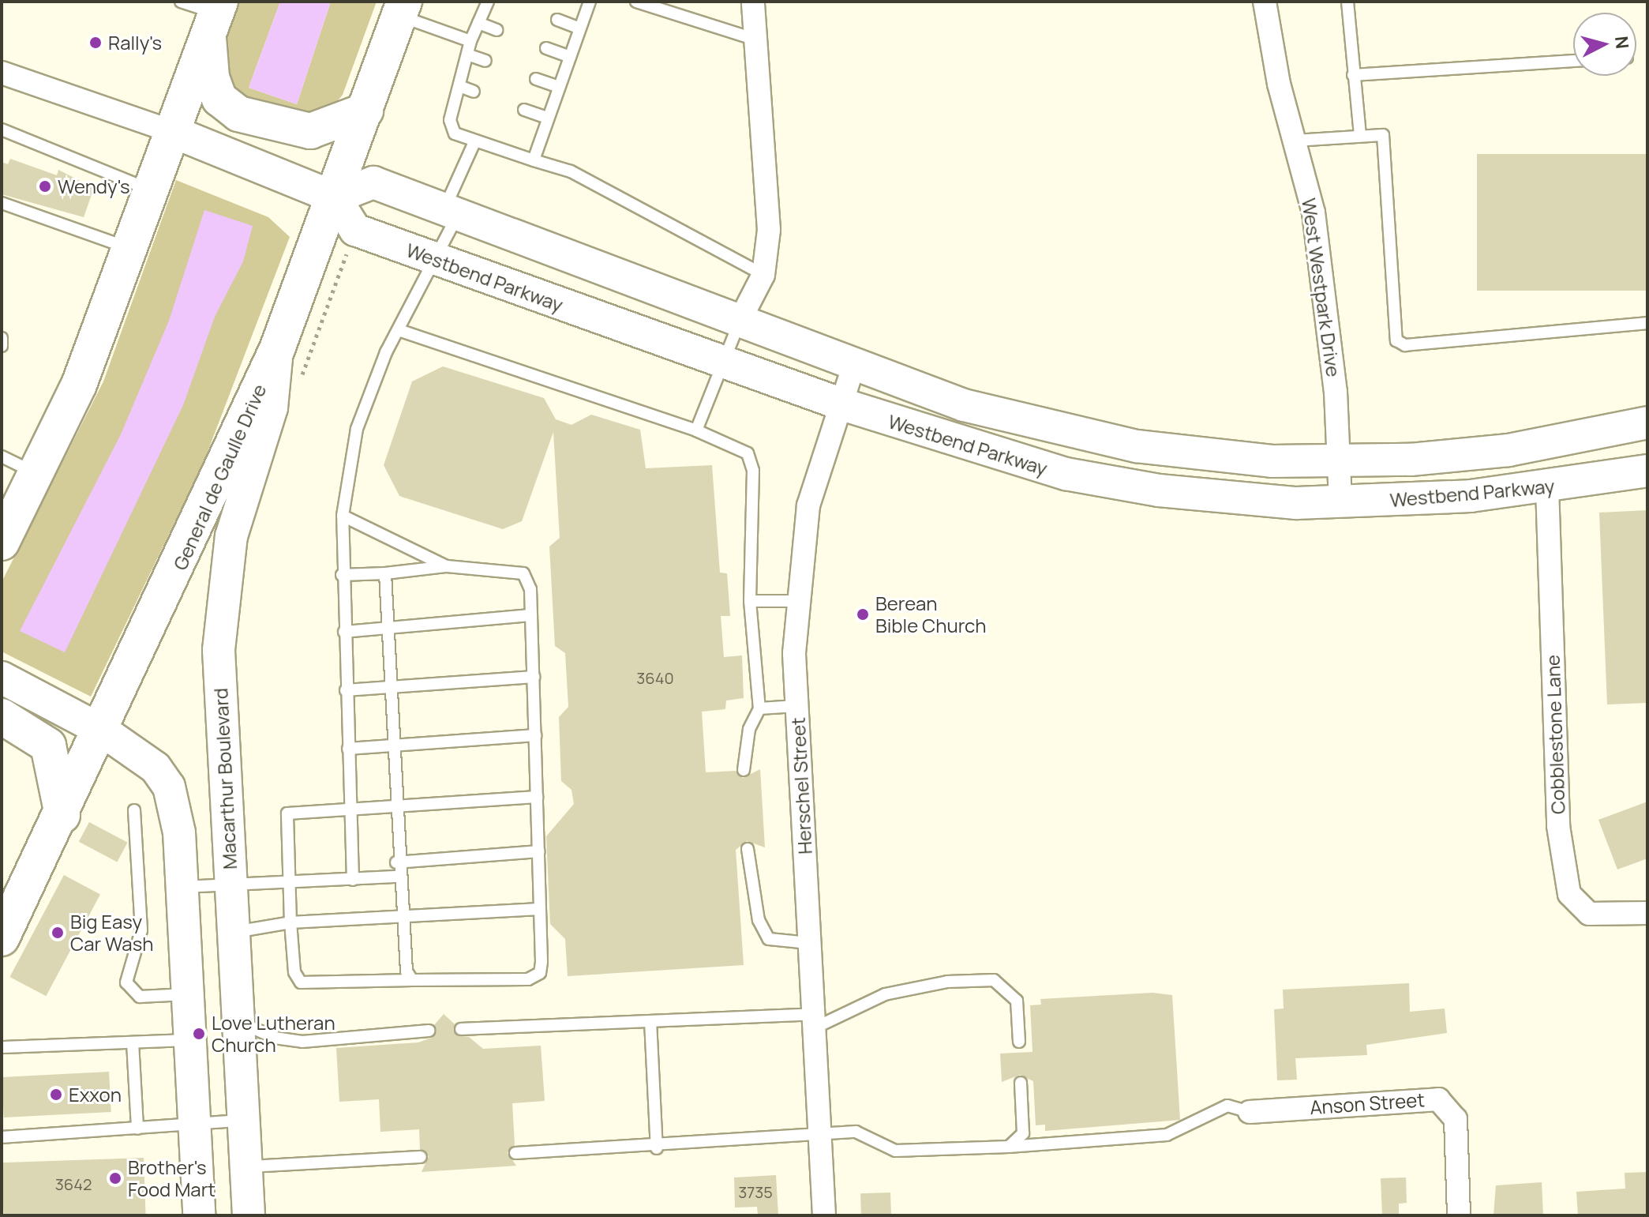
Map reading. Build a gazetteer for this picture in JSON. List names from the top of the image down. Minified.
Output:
{"streets":{"main road":["General de Gaulle Drive"],"street":["Westbend Parkway","West Westpark Drive","Cobblestone Lane","Macarthur Boulevard","Herschel Street","Anson Street"]},"crossings":[["Westbend Parkway","West Westpark Drive"],["Westbend Parkway","General de Gaulle Drive"],["Westbend Parkway","Cobblestone Lane"],["Westbend Parkway","Herschel Street"],["General de Gaulle Drive","Macarthur Boulevard"]],"places":["Rally's","Wendy's","Berean Bible Church","Big Easy Car Wash","Love Lutheran Church","Exxon","Brother's Food Mart"],"house_numbers":["3640","3642","3735"],"north":"right"}
